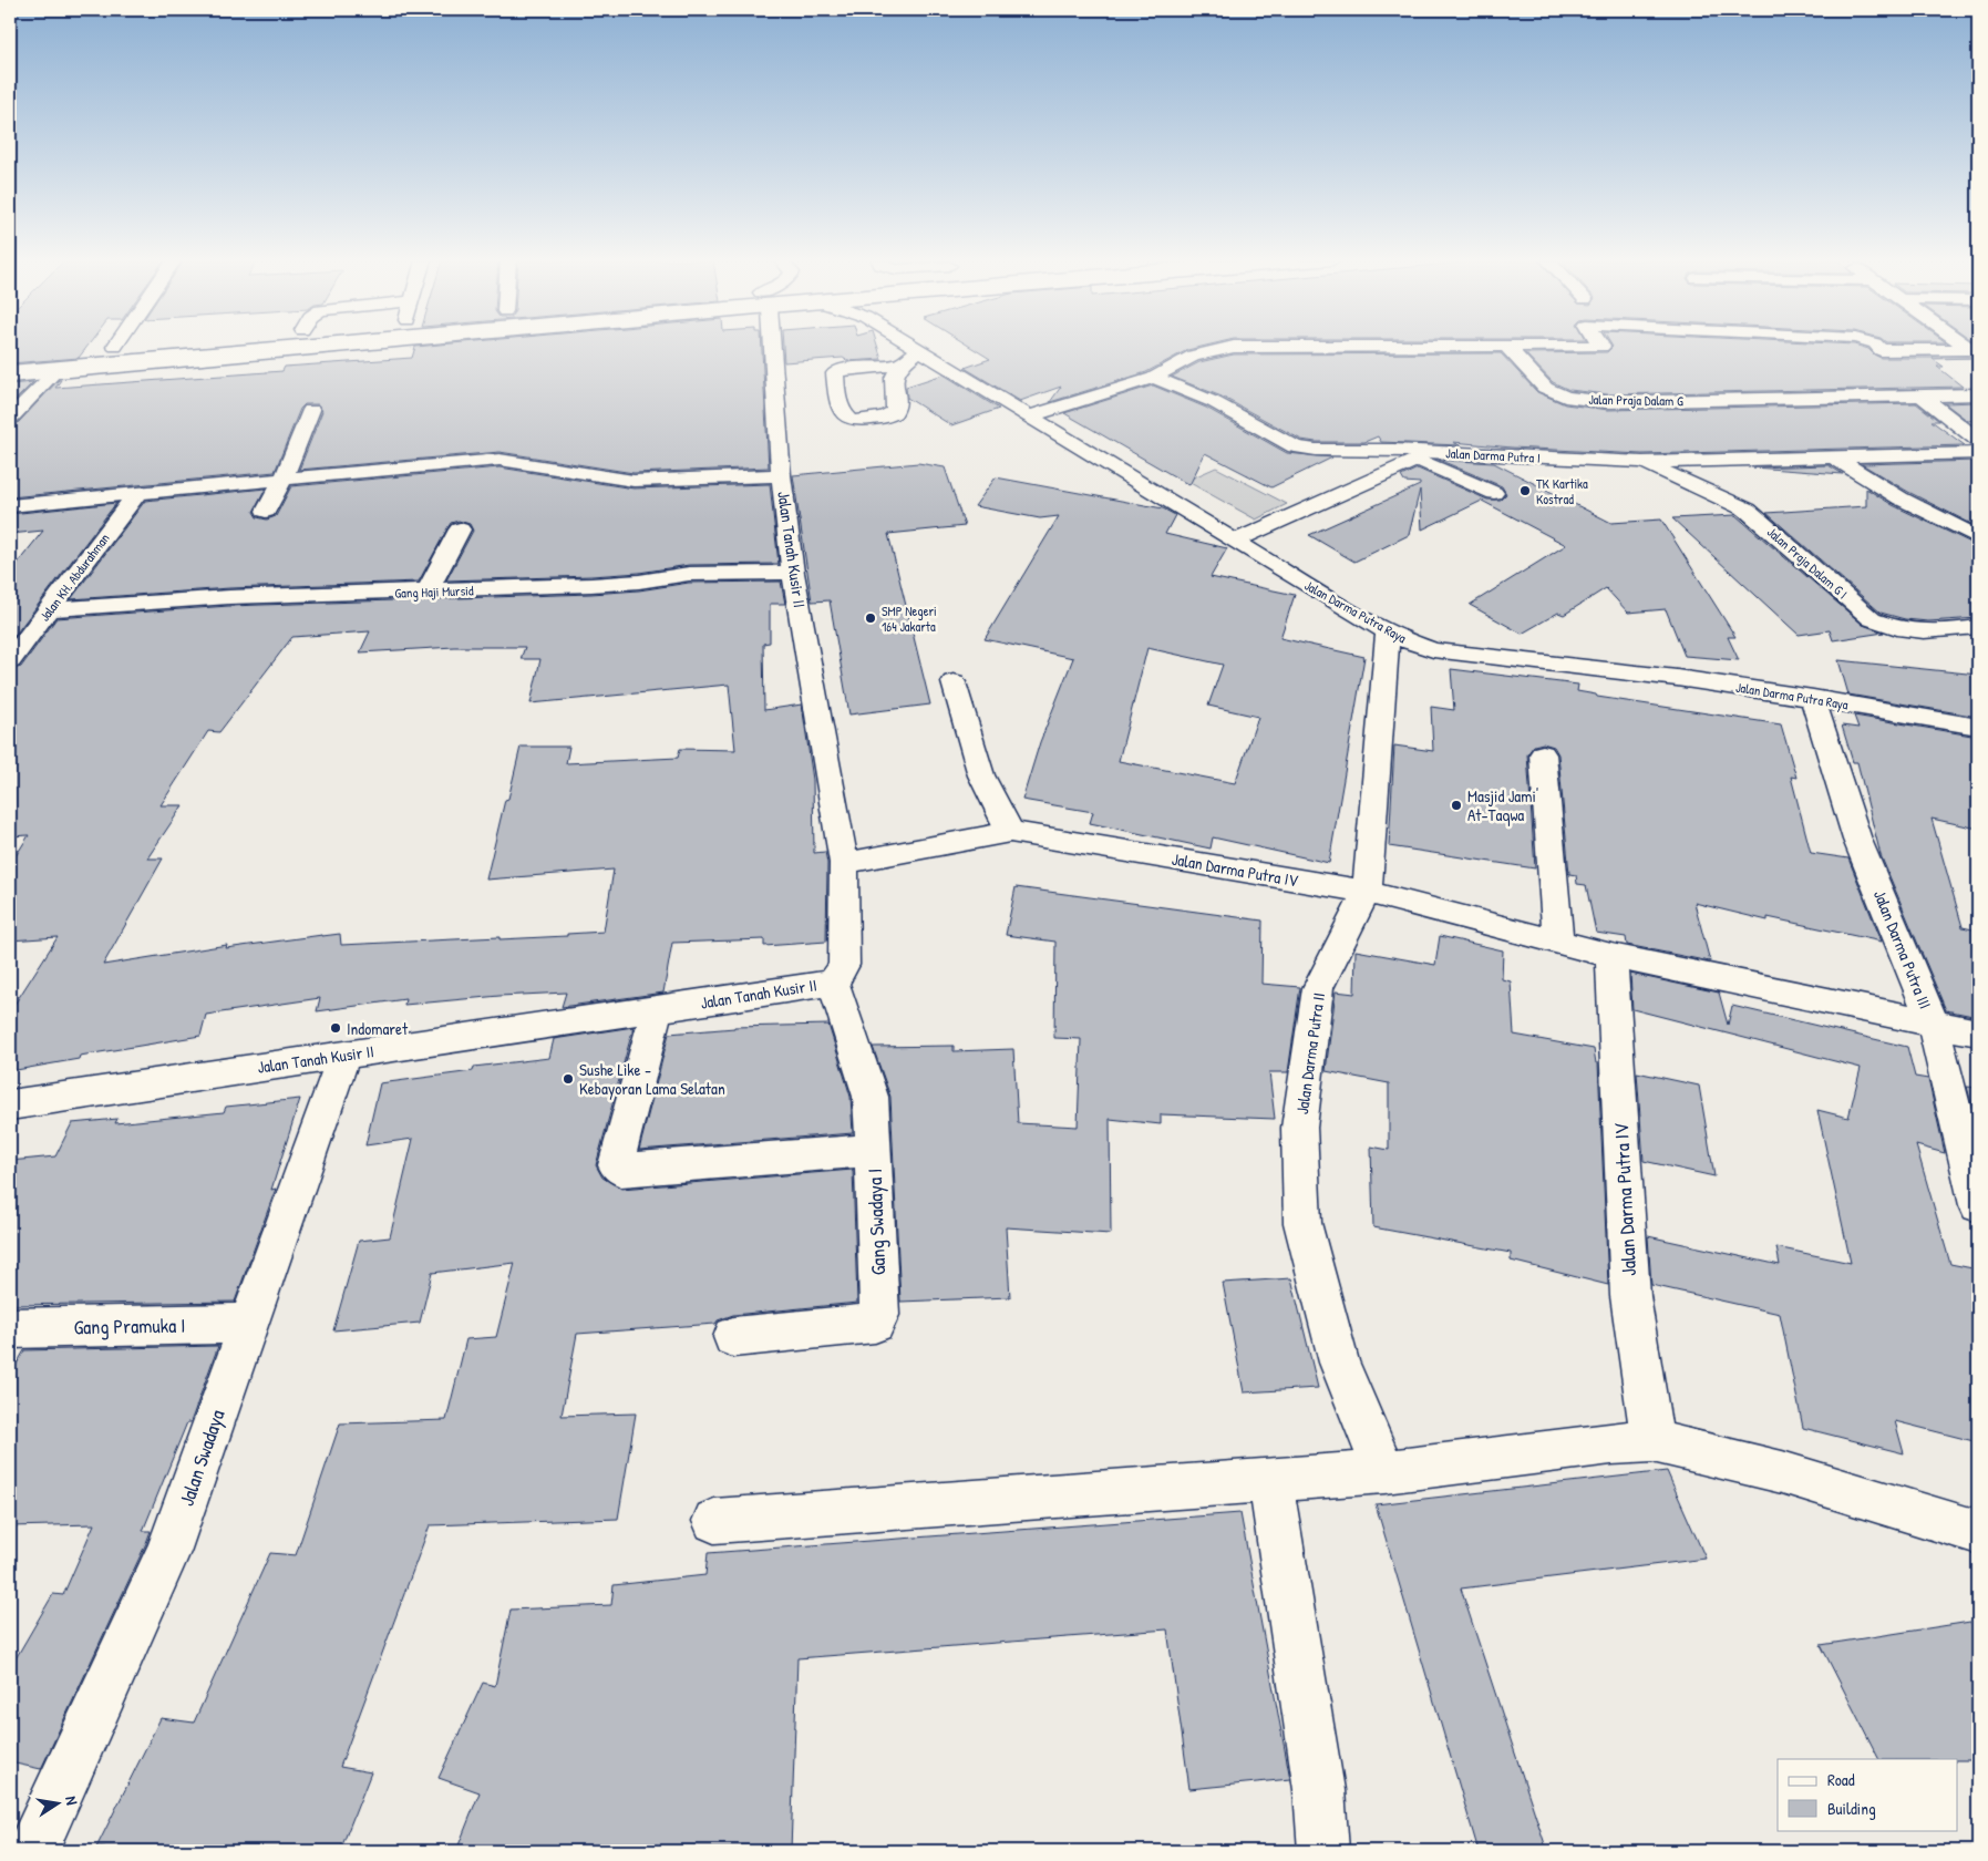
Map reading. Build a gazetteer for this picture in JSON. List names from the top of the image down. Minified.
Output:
{"streets":{"main road":["Jalan Praja Dalam G","Jalan Darma Putra I","Jalan Tanah Kusir II","Jalan Praja Dalam G I","Jalan KH. Abdurahman","Gang Haji Mursid","Jalan Darma Putra Raya","Jalan Darma Putra IV","Jalan Darma Putra III","Jalan Darma Putra II","Gang Swadaya I","Gang Pramuka I","Jalan Swadaya"]},"crossings":[["Jalan Darma Putra I","Jalan Praja Dalam G I"],["Jalan Tanah Kusir II","Gang Haji Mursid"],["Jalan Tanah Kusir II","Jalan Darma Putra IV"],["Jalan Tanah Kusir II","Gang Swadaya I"],["Jalan Tanah Kusir II","Jalan Swadaya"],["Jalan KH. Abdurahman","Gang Haji Mursid"],["Jalan Darma Putra Raya","Jalan Darma Putra III"],["Jalan Darma Putra Raya","Jalan Darma Putra II"],["Jalan Darma Putra IV","Jalan Darma Putra III"],["Jalan Darma Putra IV","Jalan Darma Putra II"],["Gang Pramuka I","Jalan Swadaya"]],"places":["TK Kartika Kostrad","SMP Negeri 164 Jakarta","Masjid Jami' At-Taqwa","Indomaret","Sushe Like - Kebayoran Lama Selatan"],"legend":["Road","Building"],"north":"right"}
